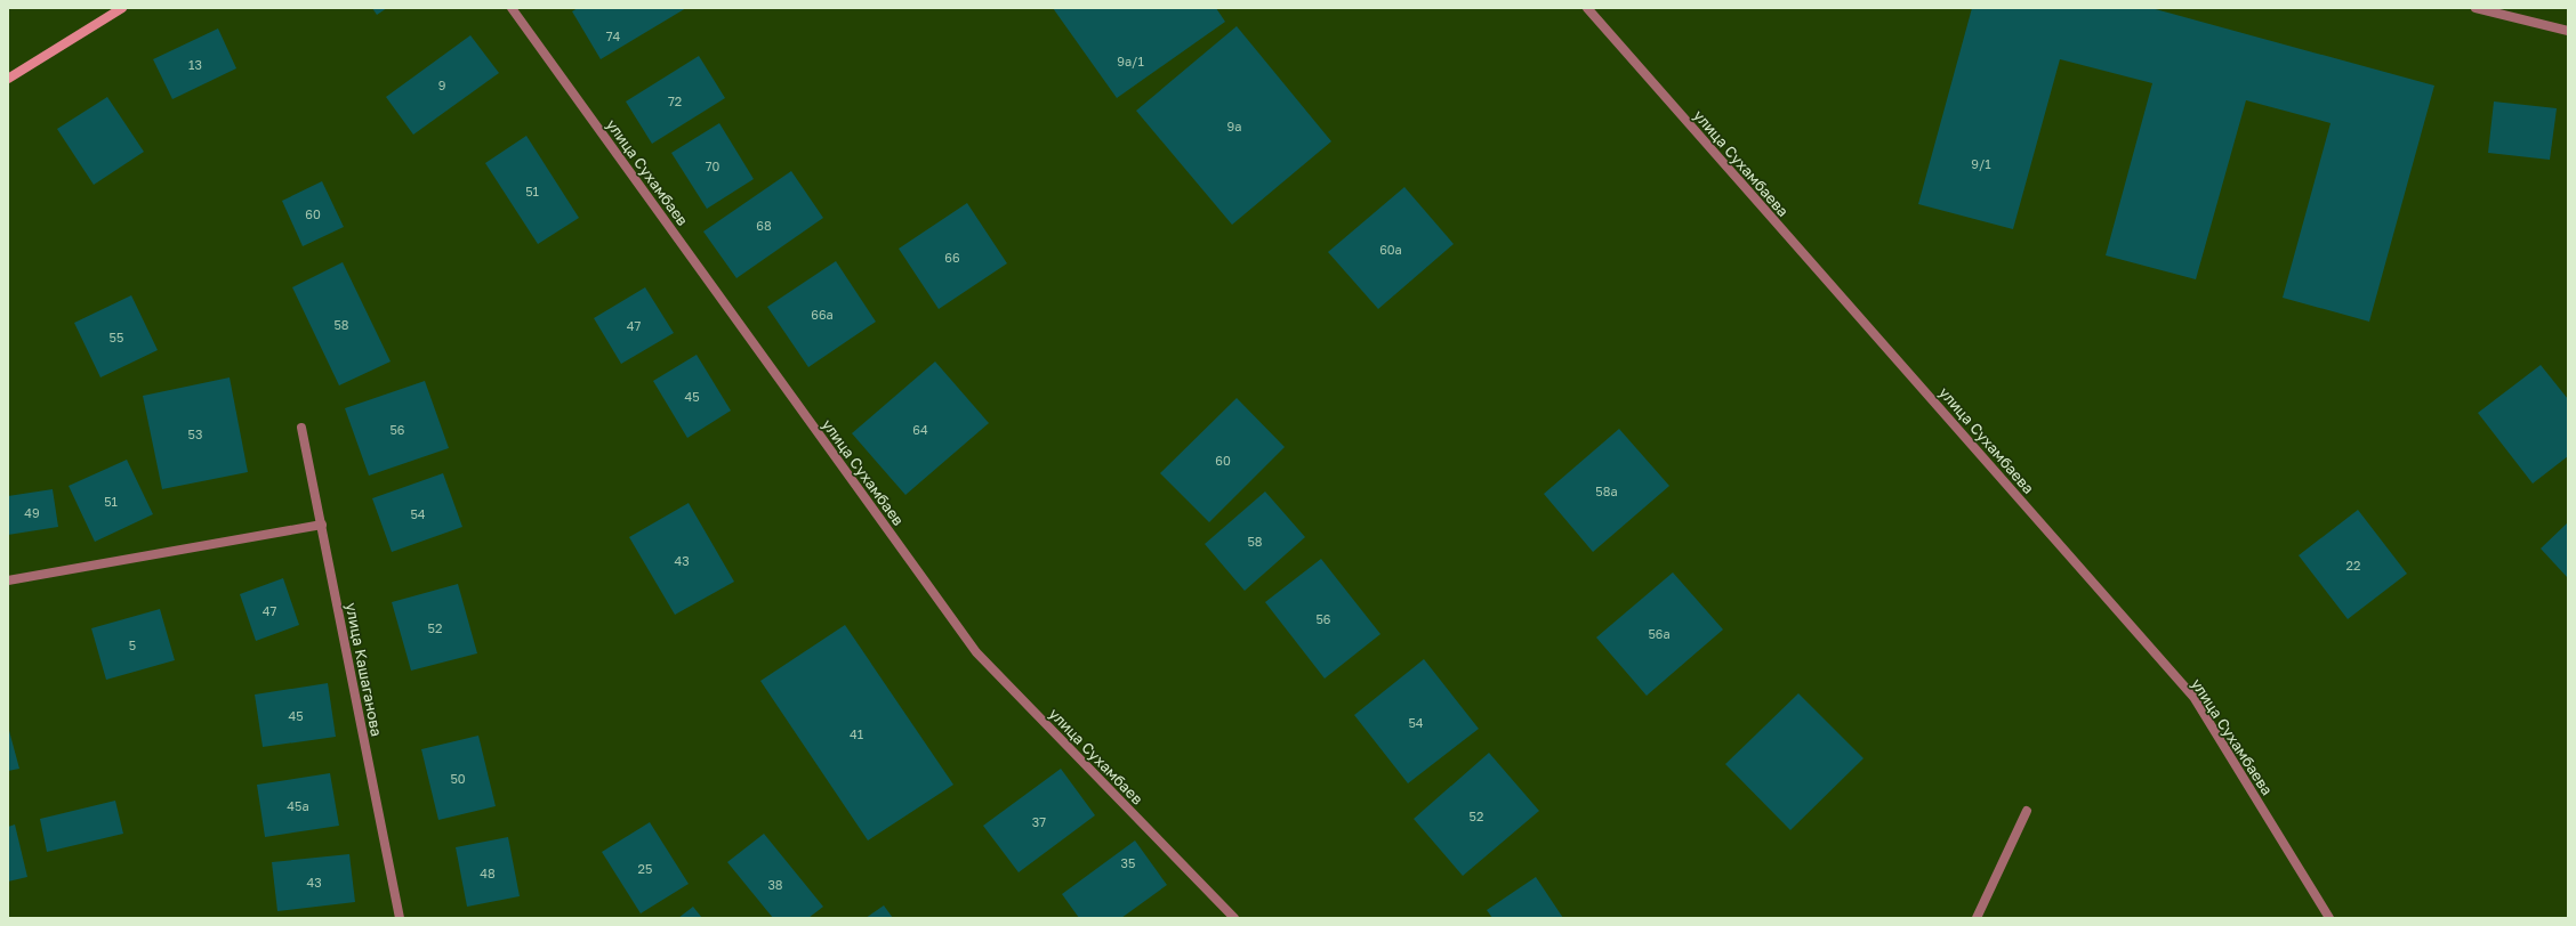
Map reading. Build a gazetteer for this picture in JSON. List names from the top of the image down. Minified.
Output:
{"streets":{"street":["улица Сухамбаева","улица Сухамбаев","улица Кашаганова"]},"house_numbers":["74","9а/1","13","9","72","9а","9/1","70","51","60","68","60а","66","66а","58","47","55","45","56","64","53","60","58а","51","49","54","58","43","22","47","56","52","56а","5","45","54","41","50","45а","52","37","35","25","48","43","38"]}
